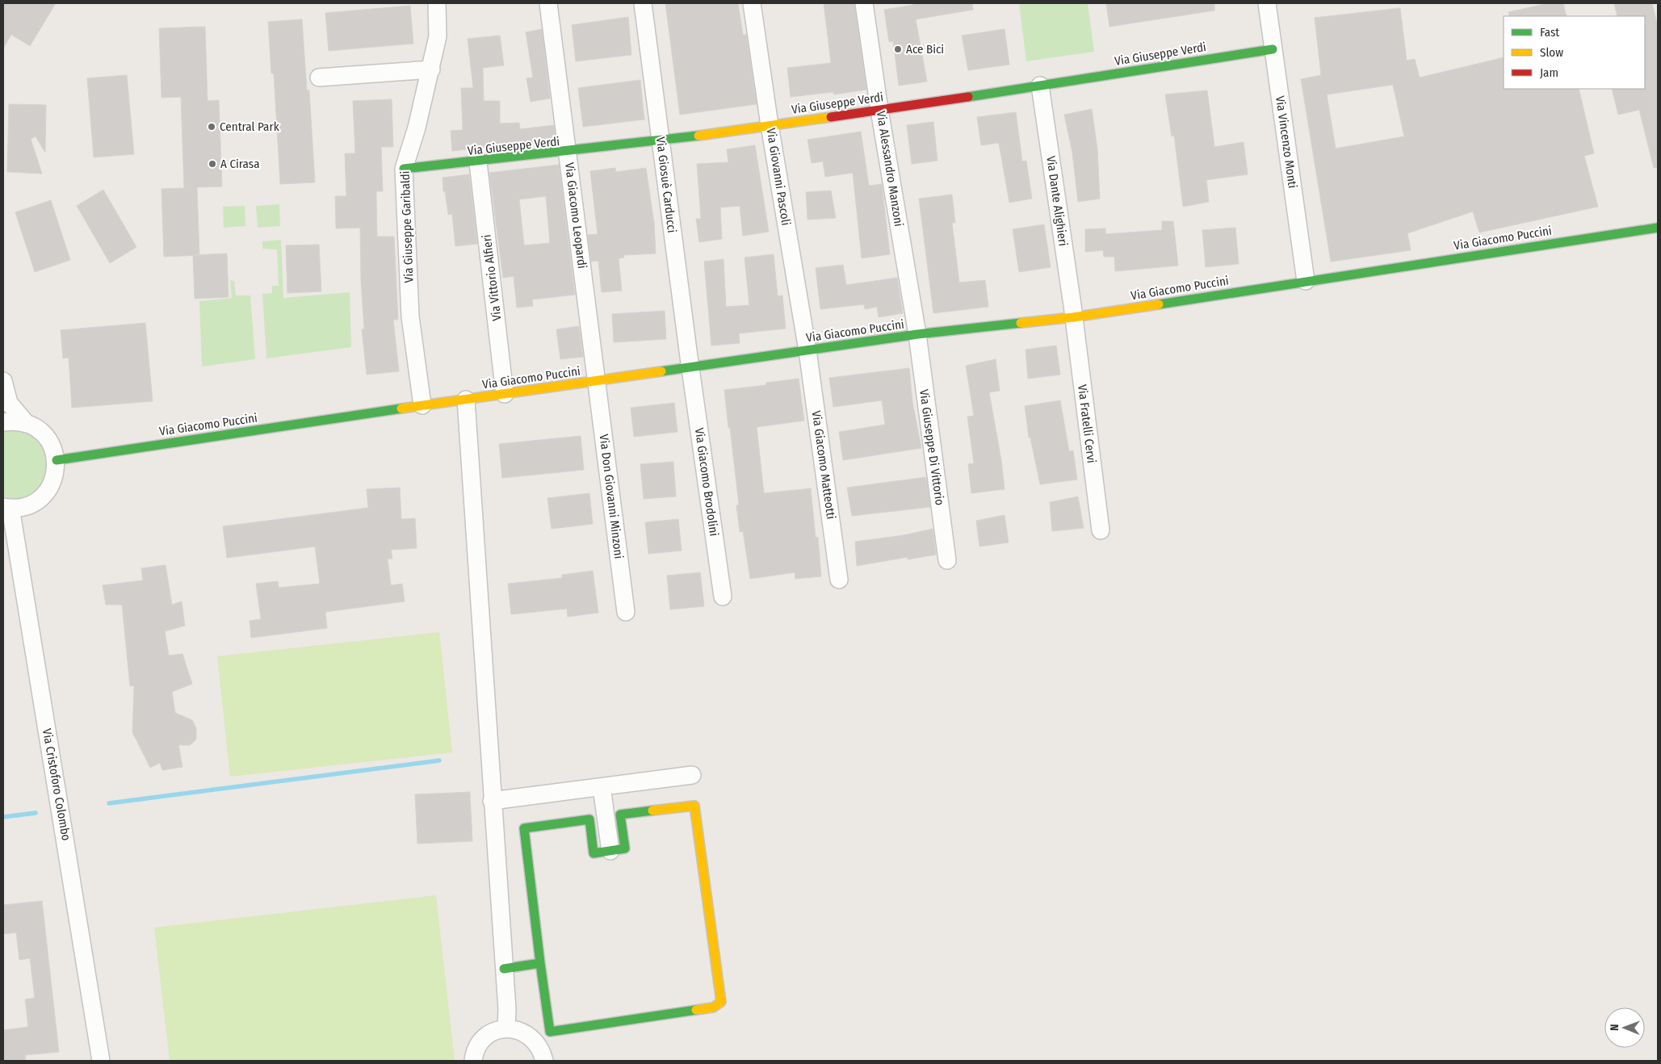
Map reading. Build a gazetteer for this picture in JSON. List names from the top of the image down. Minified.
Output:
{"streets":{"street":["Via Giuseppe Verdi","Via Vincenzo Monti","Via Alessandro Manzoni","Via Giovanni Pascoli","Via Giosuè Carducci","Via Dante Alighieri","Via Giacomo Leopardi","Via Giuseppe Garibaldi","Via Giacomo Puccini","Via Vittorio Alfieri","Via Fratelli Cervi","Via Giuseppe Di Vittorio","Via Giacomo Matteotti","Via Giacomo Brodolini","Via Don Giovanni Minzoni","Via Cristoforo Colombo"]},"crossings":[["Via Giuseppe Verdi","Via Vincenzo Monti"],["Via Giuseppe Verdi","Via Alessandro Manzoni"],["Via Giuseppe Verdi","Via Giovanni Pascoli"],["Via Giuseppe Verdi","Via Giosuè Carducci"],["Via Giuseppe Verdi","Via Dante Alighieri"],["Via Giuseppe Verdi","Via Giacomo Leopardi"],["Via Giuseppe Verdi","Via Giuseppe Garibaldi"],["Via Giuseppe Verdi","Via Vittorio Alfieri"],["Via Vincenzo Monti","Via Giacomo Puccini"],["Via Alessandro Manzoni","Via Giacomo Puccini"],["Via Alessandro Manzoni","Via Giuseppe Di Vittorio"],["Via Giovanni Pascoli","Via Giacomo Puccini"],["Via Giovanni Pascoli","Via Giacomo Matteotti"],["Via Giosuè Carducci","Via Giacomo Puccini"],["Via Giosuè Carducci","Via Giacomo Brodolini"],["Via Dante Alighieri","Via Giacomo Puccini"],["Via Dante Alighieri","Via Fratelli Cervi"],["Via Giacomo Leopardi","Via Giacomo Puccini"],["Via Giacomo Leopardi","Via Don Giovanni Minzoni"],["Via Giuseppe Garibaldi","Via Giacomo Puccini"],["Via Giacomo Puccini","Via Vittorio Alfieri"],["Via Giacomo Puccini","Via Fratelli Cervi"],["Via Giacomo Puccini","Via Giuseppe Di Vittorio"],["Via Giacomo Puccini","Via Giacomo Matteotti"],["Via Giacomo Puccini","Via Giacomo Brodolini"],["Via Giacomo Puccini","Via Don Giovanni Minzoni"]],"places":["Ace Bici","Central Park","A Cirasa"],"legend":["Fast","Slow","Jam"],"north":"left"}
